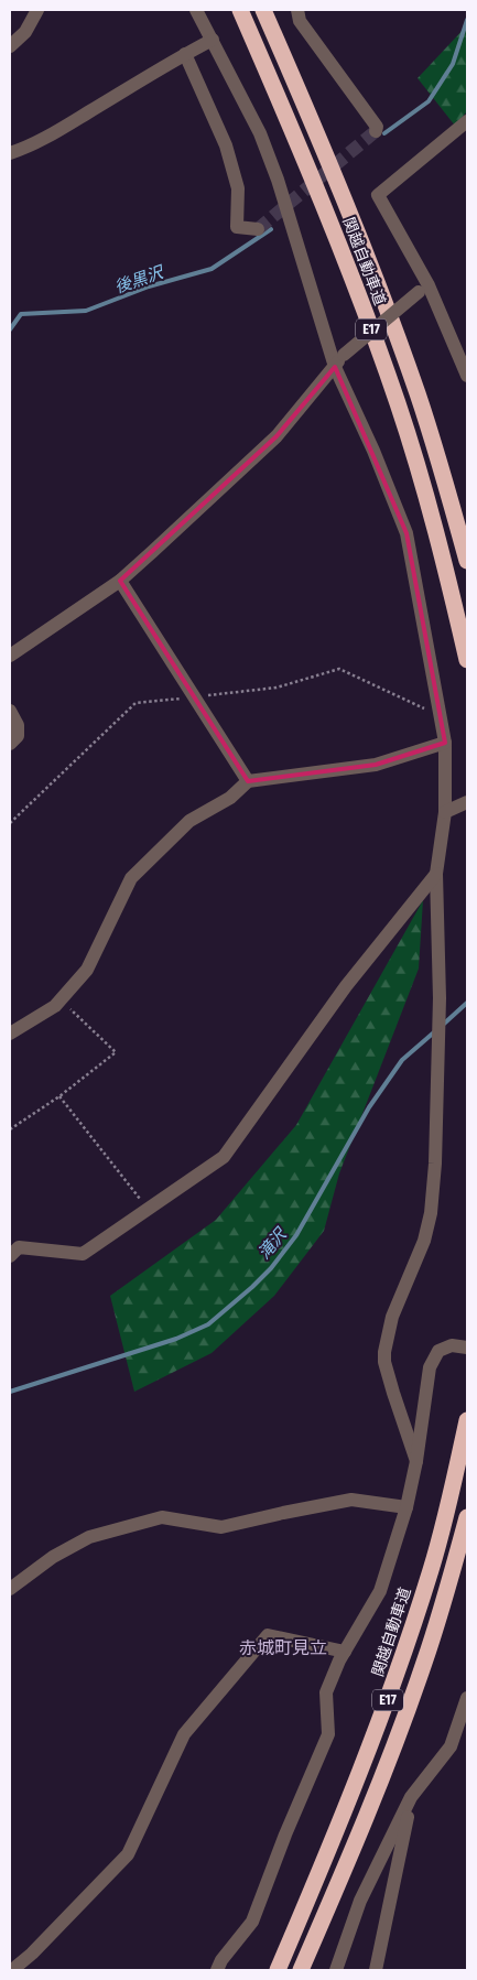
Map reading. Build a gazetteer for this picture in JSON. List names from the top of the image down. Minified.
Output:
{"streets":{"highway":["関越自動車道","E17"]},"districts":["赤城町見立"],"water":["後黒沢","滝沢"]}
